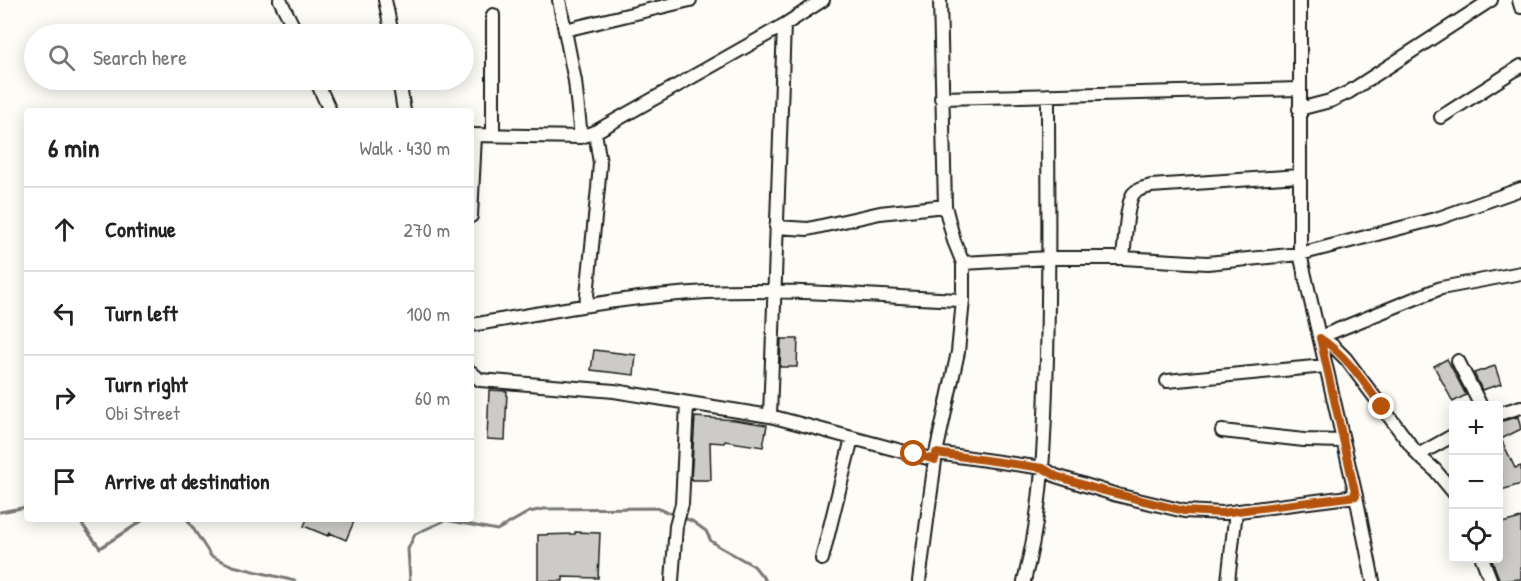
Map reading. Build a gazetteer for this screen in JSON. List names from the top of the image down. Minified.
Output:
{"page":{"search":"Search here","heading":["6 min","Walk · 430 m"],"list":[["Continue","270 m"],["Turn left","100 m"],["Turn right","Obi Street","60 m"],"Arrive at destination"],"map_buttons":["+","−"]}}
